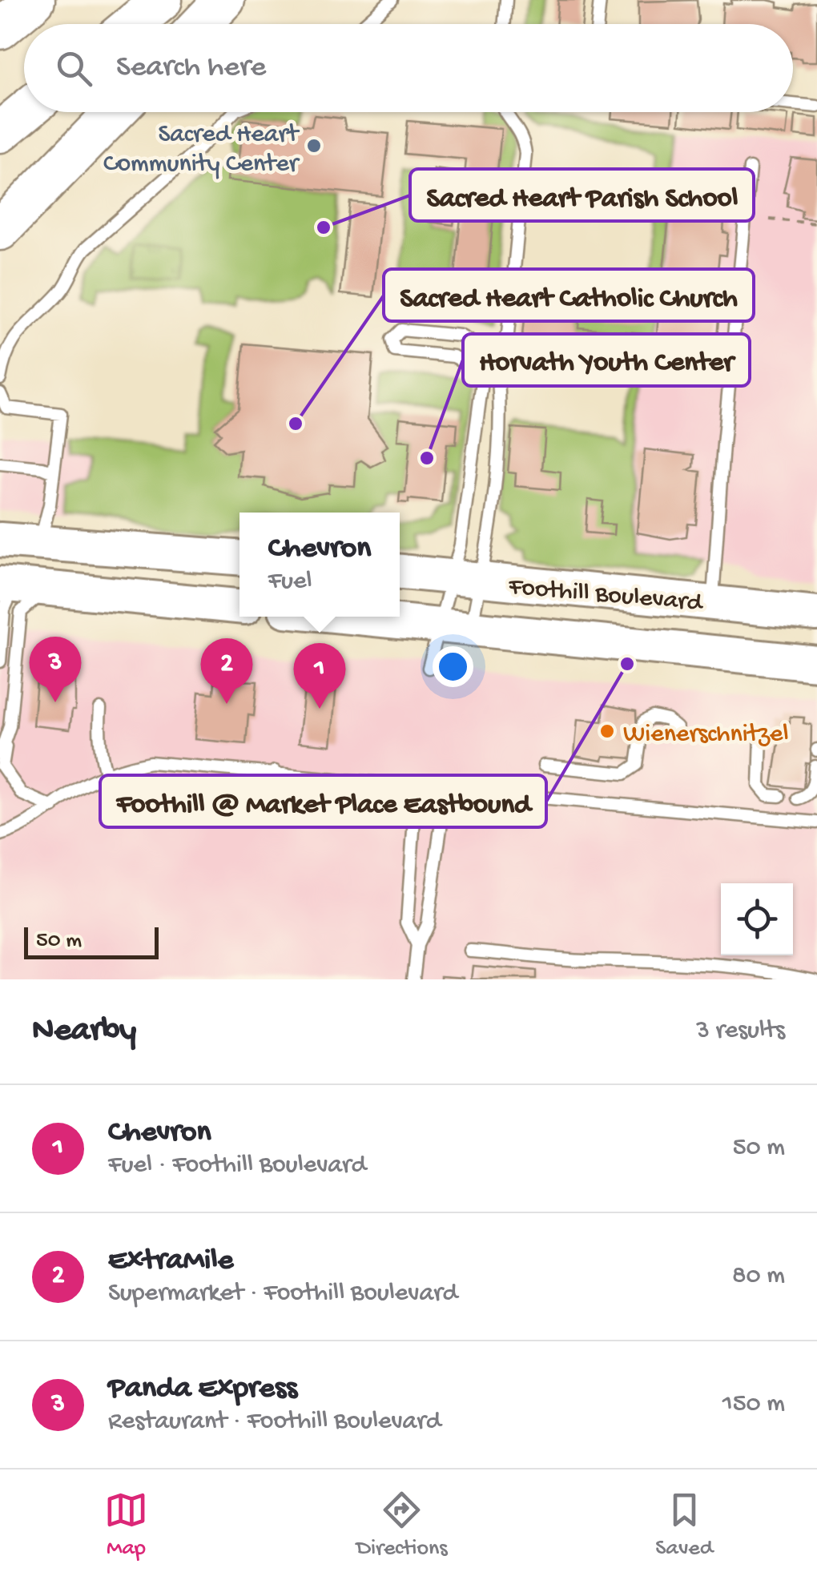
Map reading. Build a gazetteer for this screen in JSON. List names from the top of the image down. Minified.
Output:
{"streets":{"main road":["Foothill Boulevard"]},"places":["Sacred Heart Community Center","Sacred Heart Parish School","Sacred Heart Catholic Church","Horvath Youth Center","Foothill @ Market Place Eastbound","Wienerschnitzel"],"scale_bar":"50 m","page":{"search":"Search here","popup":["Chevron","Fuel"],"pins":["3","2","1"],"scale":"50 m","heading":["Nearby","3 results"],"list":[{"mark":"1","name":"Chevron","note":"Fuel · Foothill Boulevard","value":"50 m"},{"mark":"2","name":"ExtraMile","note":"Supermarket · Foothill Boulevard","value":"80 m"},{"mark":"3","name":"Panda Express","note":"Restaurant · Foothill Boulevard","value":"150 m"}],"nav":["Map","Directions","Saved"]}}
